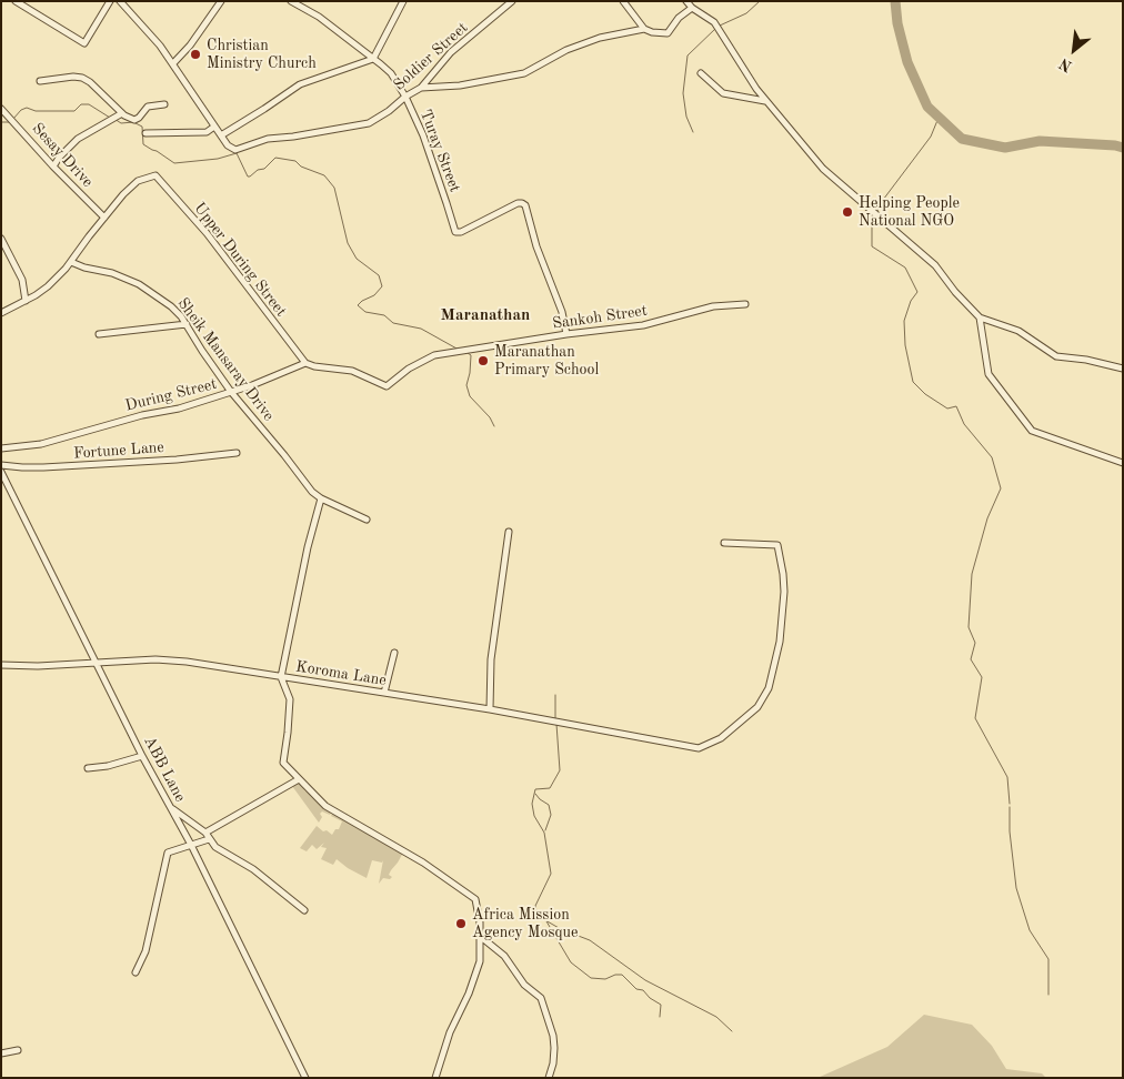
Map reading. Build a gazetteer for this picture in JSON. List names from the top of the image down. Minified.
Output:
{"streets":{"street":["Soldier Street","Turay Street","Sesay Drive","Upper During Street","Sankoh Street","Sheik Mansaray Drive","During Street","Fortune Lane","Koroma Lane","ABB Lane"]},"crossings":[["Soldier Street","Turay Street"],["Turay Street","Sankoh Street"],["Sesay Drive","Upper During Street"],["Upper During Street","Sankoh Street"],["Upper During Street","During Street"],["Sankoh Street","During Street"],["Sheik Mansaray Drive","During Street"],["Koroma Lane","ABB Lane"]],"districts":["Maranathan"],"places":["Christian Ministry Church","Helping People National NGO","Maranathan Primary School","Africa Mission Agency Mosque"],"north":"bottom left"}
